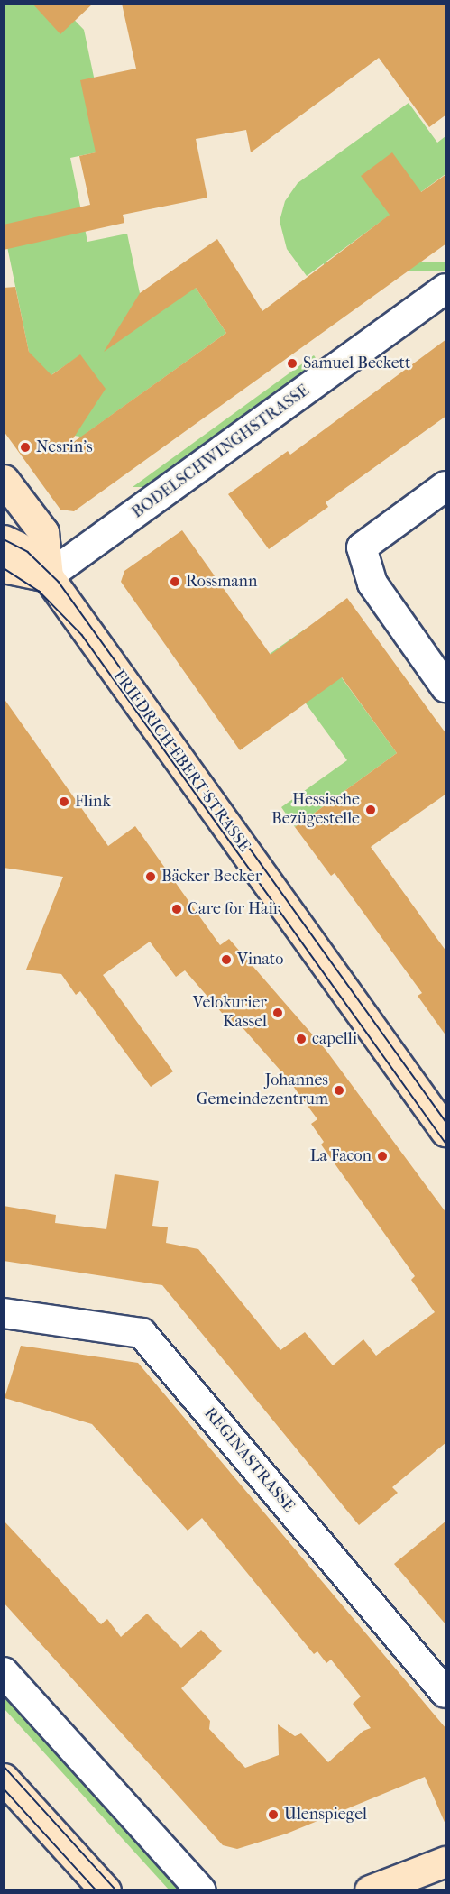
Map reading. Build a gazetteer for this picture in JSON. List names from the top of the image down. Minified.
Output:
{"streets":{"main road":["FRIEDRICH-EBERT-STRASSE"],"street":["BODELSCHWINGHSTRASSE","REGINASTRASSE"]},"crossings":[["BODELSCHWINGHSTRASSE","FRIEDRICH-EBERT-STRASSE"]],"places":["Samuel Beckett","Nesrin's","Rossmann","Flink","Hessische Bezügestelle","Bäcker Becker","Care for Hair","Vinato","Velokurier Kassel","capelli","Johannes Gemeindezentrum","La Facon","Ulenspiegel"]}
